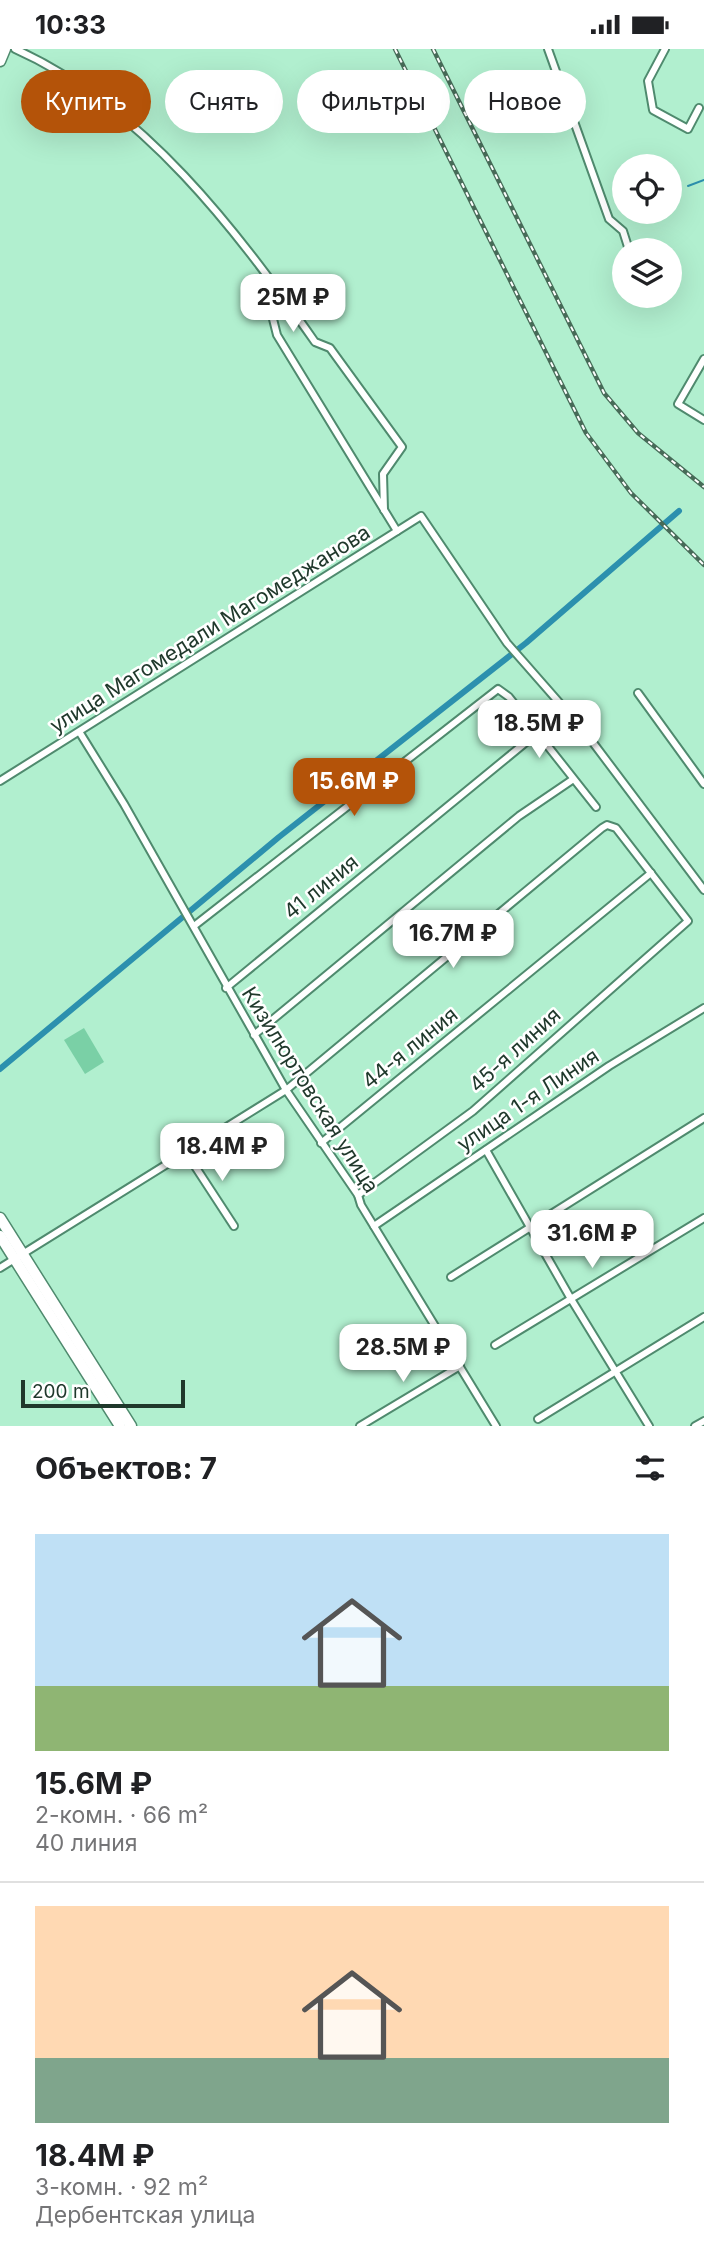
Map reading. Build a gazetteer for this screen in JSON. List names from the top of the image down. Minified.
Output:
{"streets":{"street":["улица Магомедали Магомеджановa","41 линия","44-я линия","45-я линия","Кизилюртовская улица","улица 1-я Линия"]},"crossings":[["улица Магомедали Магомеджановa","Кизилюртовская улица"],["41 линия","Кизилюртовская улица"],["44-я линия","45-я линия"],["44-я линия","Кизилюртовская улица"],["45-я линия","Кизилюртовская улица"],["Кизилюртовская улица","улица 1-я Линия"]],"scale_bar":"200 m","page":{"status":"10:33","chip":["Купить","Снять","Фильтры","Новое"],"price":["25M ₽","18.5M ₽","15.6M ₽","16.7M ₽","18.4M ₽","31.6M ₽","28.5M ₽"],"scale":"200 m","heading":"Объектов: 7","list":[{"name":"15.6M ₽","note":"2-комн. · 66 m² · 40 линия"},{"name":"18.4M ₽","note":"3-комн. · 92 m² · Дербентская улица"}]}}
